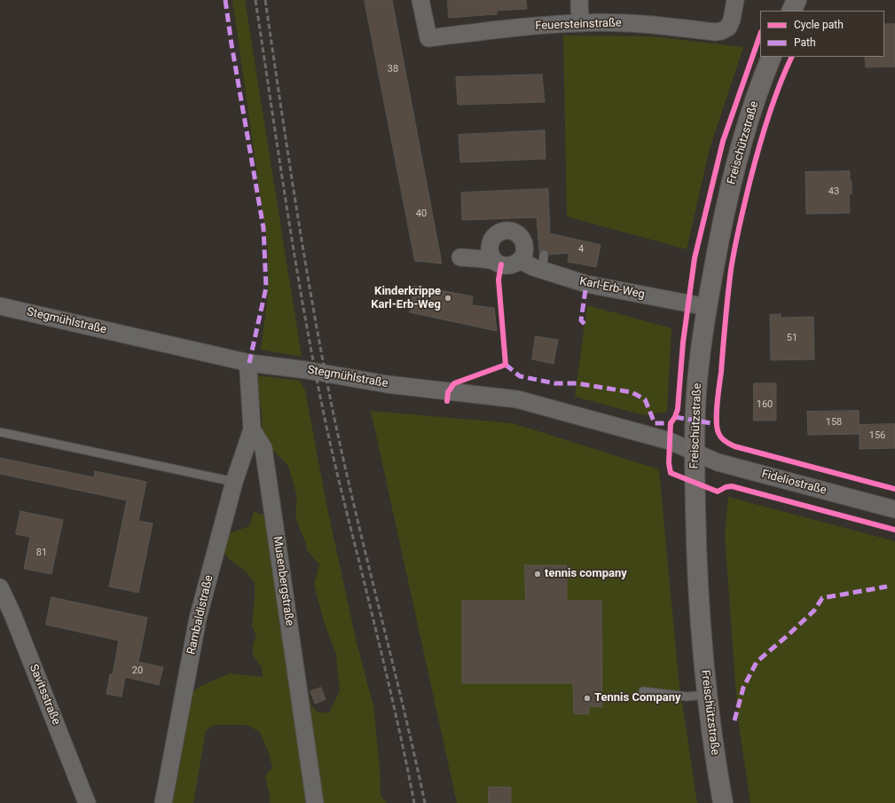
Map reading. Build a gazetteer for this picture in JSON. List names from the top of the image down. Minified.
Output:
{"streets":{"main road":["Freischützstraße"],"street":["Feuersteinstraße","Karl-Erb-Weg","Stegmühlstraße","Fideliostraße","Musenbergstraße","Rambaldistraße","Savitsstraße"]},"crossings":[["Freischützstraße","Karl-Erb-Weg"],["Freischützstraße","Stegmühlstraße"],["Freischützstraße","Fideliostraße"],["Stegmühlstraße","Fideliostraße"],["Stegmühlstraße","Musenbergstraße"],["Musenbergstraße","Rambaldistraße"]],"places":["Kinderkrippe Karl-Erb-Weg","tennis company","Tennis Company"],"house_numbers":["38","43","40","4","51","160","158","156","81","20"],"legend":["Cycle path","Path"]}
